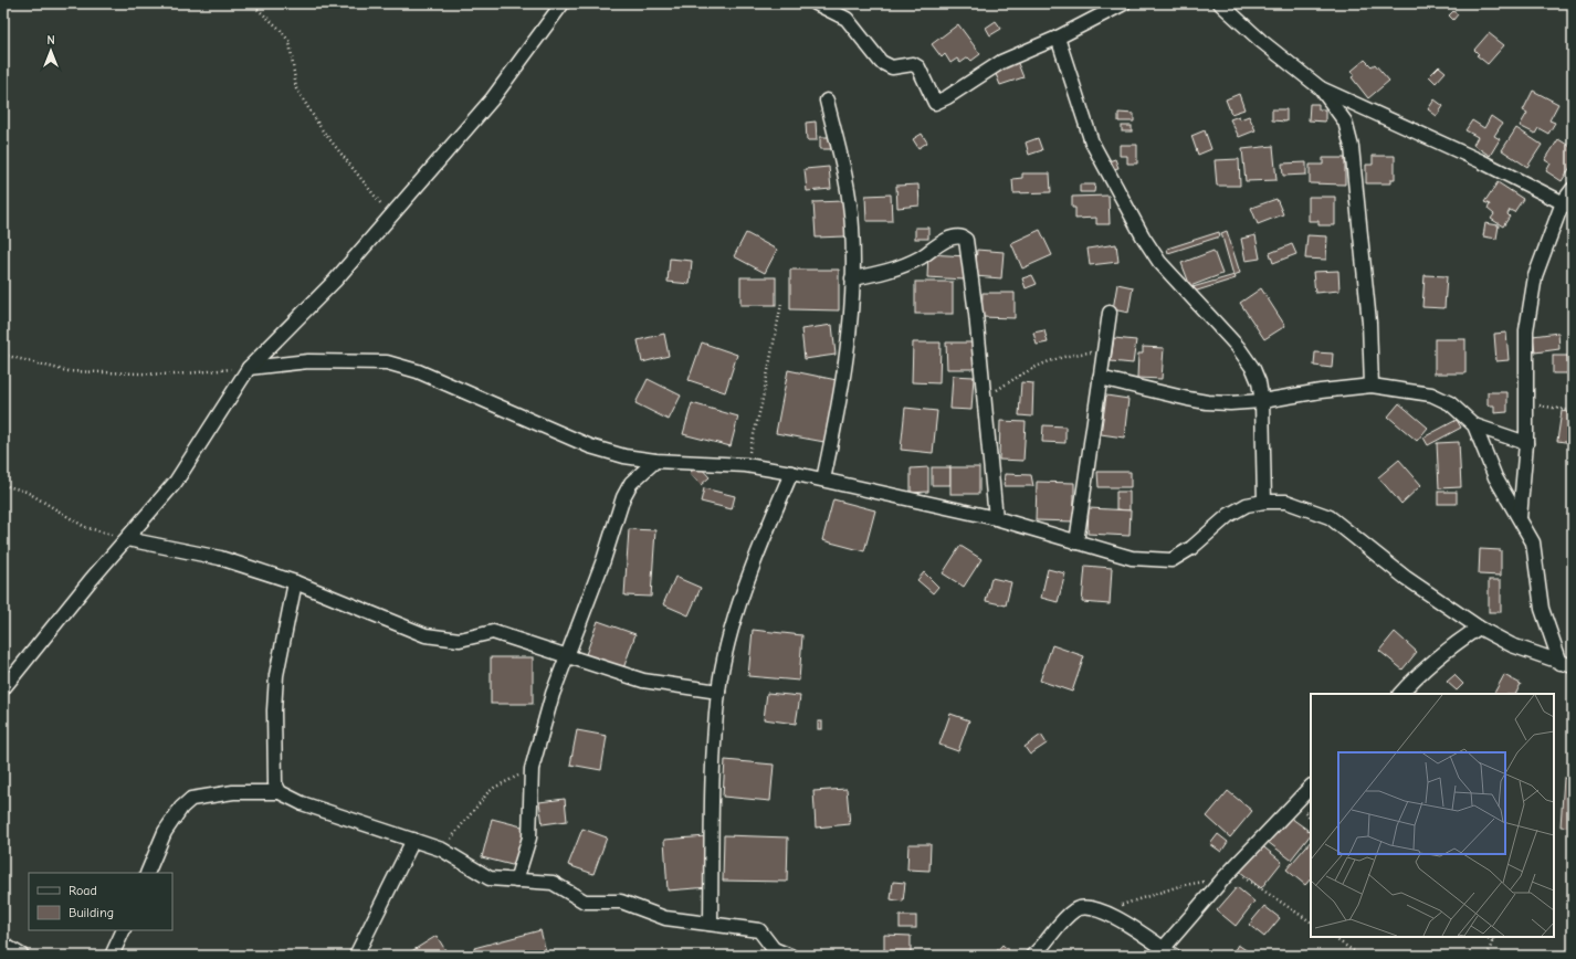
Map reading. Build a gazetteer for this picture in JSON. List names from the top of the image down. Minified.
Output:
{"legend":["Road","Building"],"north":"top"}
